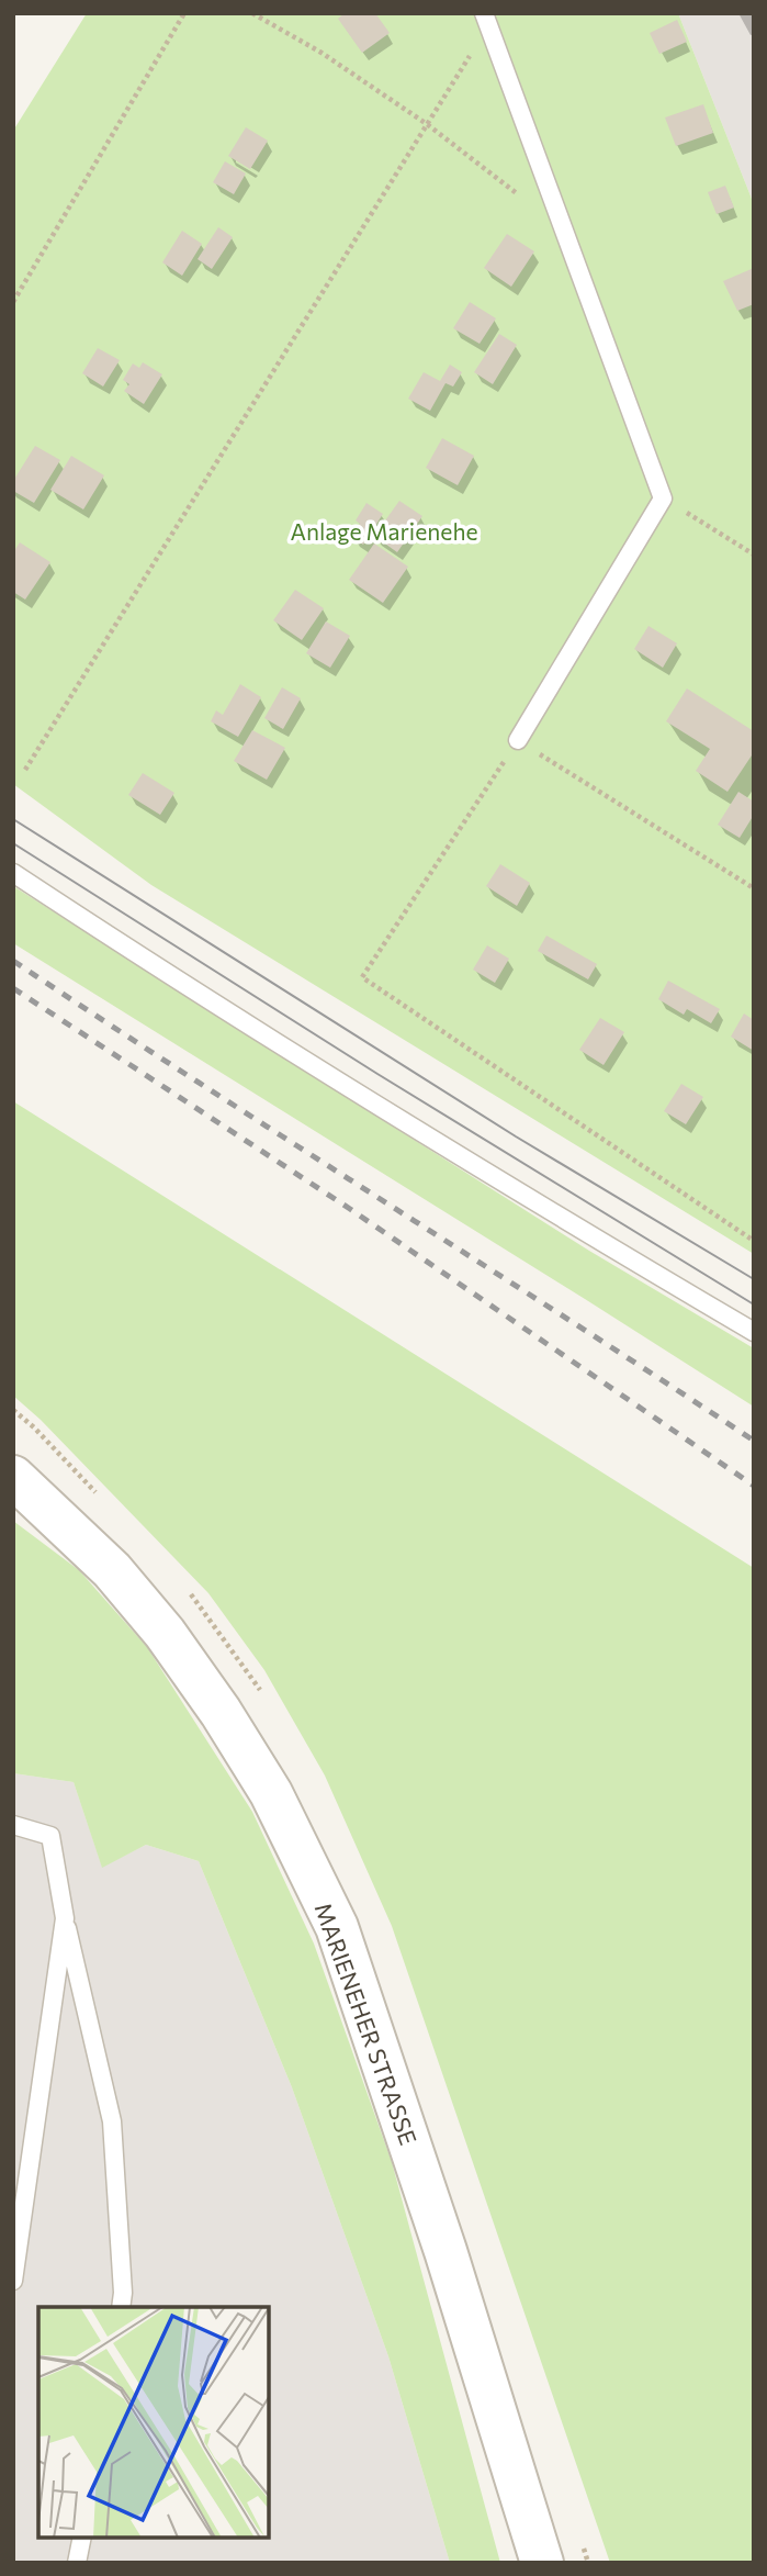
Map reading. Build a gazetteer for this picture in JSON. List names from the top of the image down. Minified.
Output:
{"streets":{"street":["MARIENEHER STRASSE"]},"parks":["Anlage Marienehe"]}
